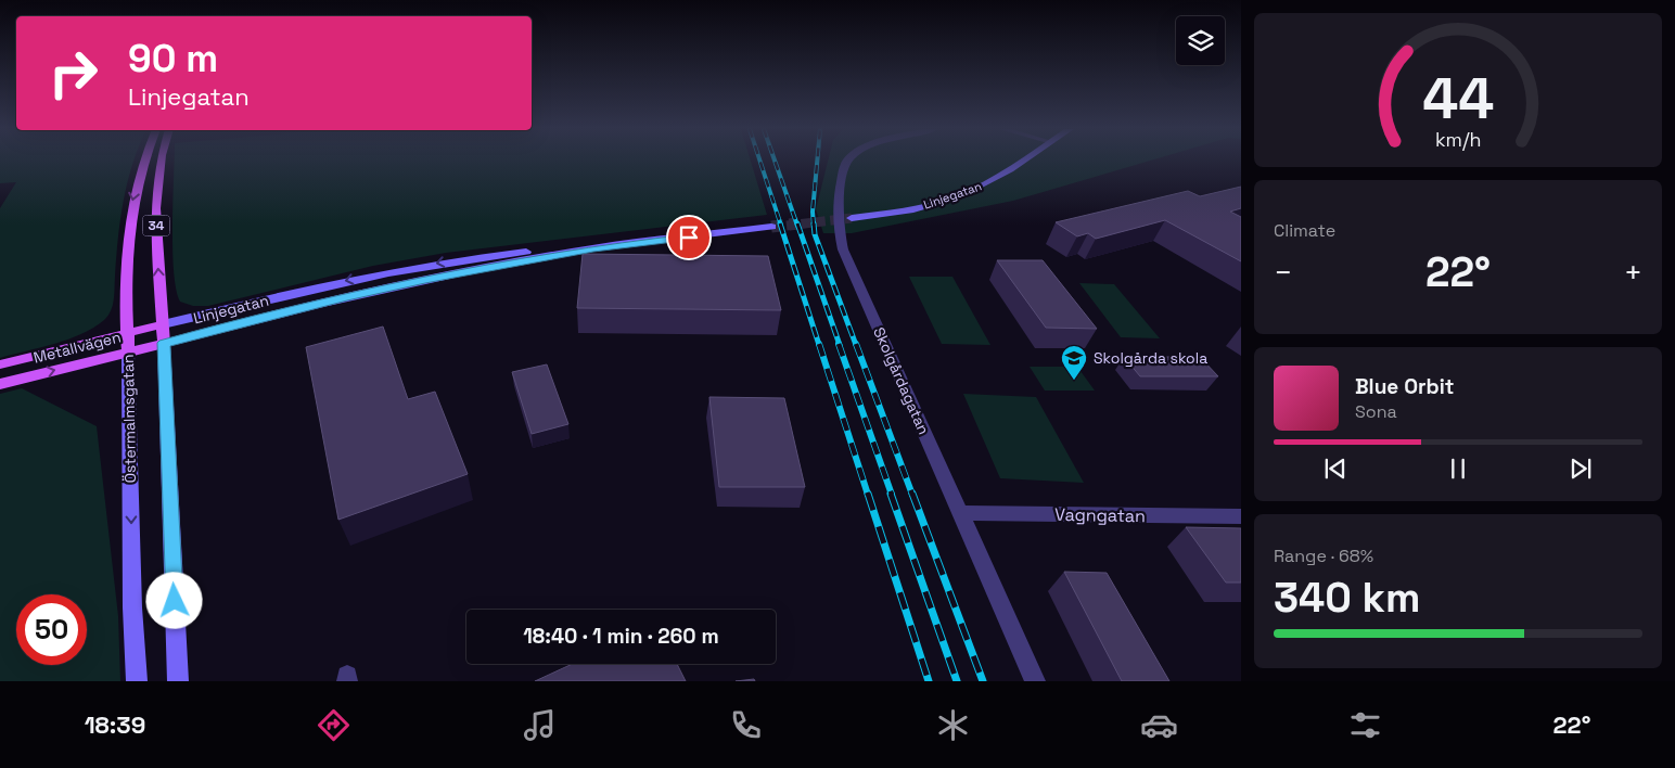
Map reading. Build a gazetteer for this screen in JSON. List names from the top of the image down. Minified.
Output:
{"streets":{"main road":["34","Metallvägen","Östermalmsgatan"],"street":["Linjegatan","Skolgårdagatan","Vagngatan"]},"crossings":[["Linjegatan","34"],["Linjegatan","Metallvägen"],["34","Metallvägen"],["Metallvägen","Östermalmsgatan"],["Skolgårdagatan","Vagngatan"]],"places":{"school or university":["Skolgårda skola"]},"page":{"turn":["90 m","Linjegatan"],"tile":["Climate",["Range · 68%","340 km"]],"heat":["−","22°","+"],"song":["Blue Orbit","Sona"],"limit":"50","trip":"18:40 · 1 min · 260 m","tabs":["18:39","22°"],"gauge":["44","km/h"]}}
